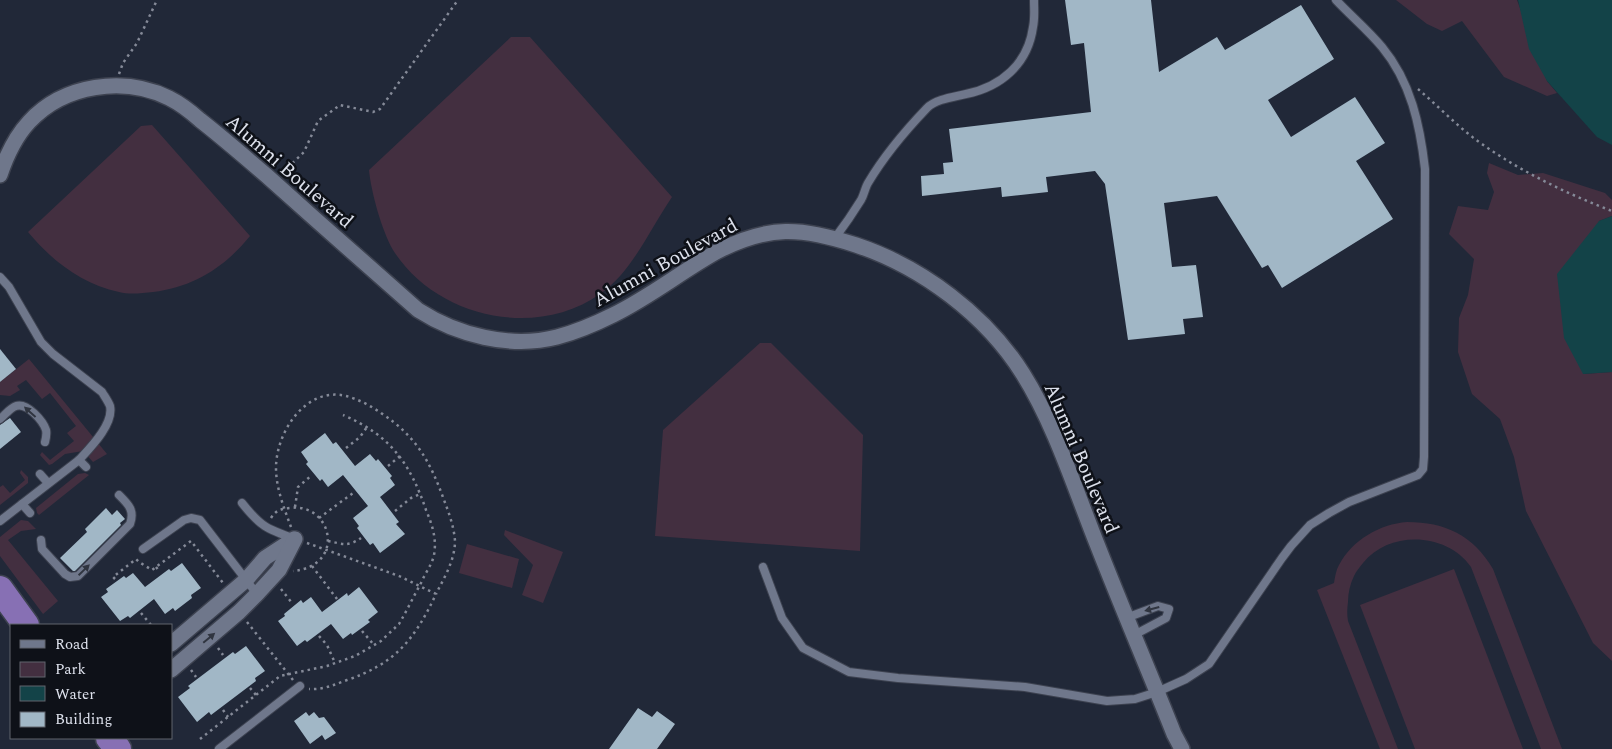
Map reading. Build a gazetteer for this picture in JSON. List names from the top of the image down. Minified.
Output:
{"streets":{"street":["Alumni Boulevard"]},"legend":["Road","Park","Water","Building"]}
